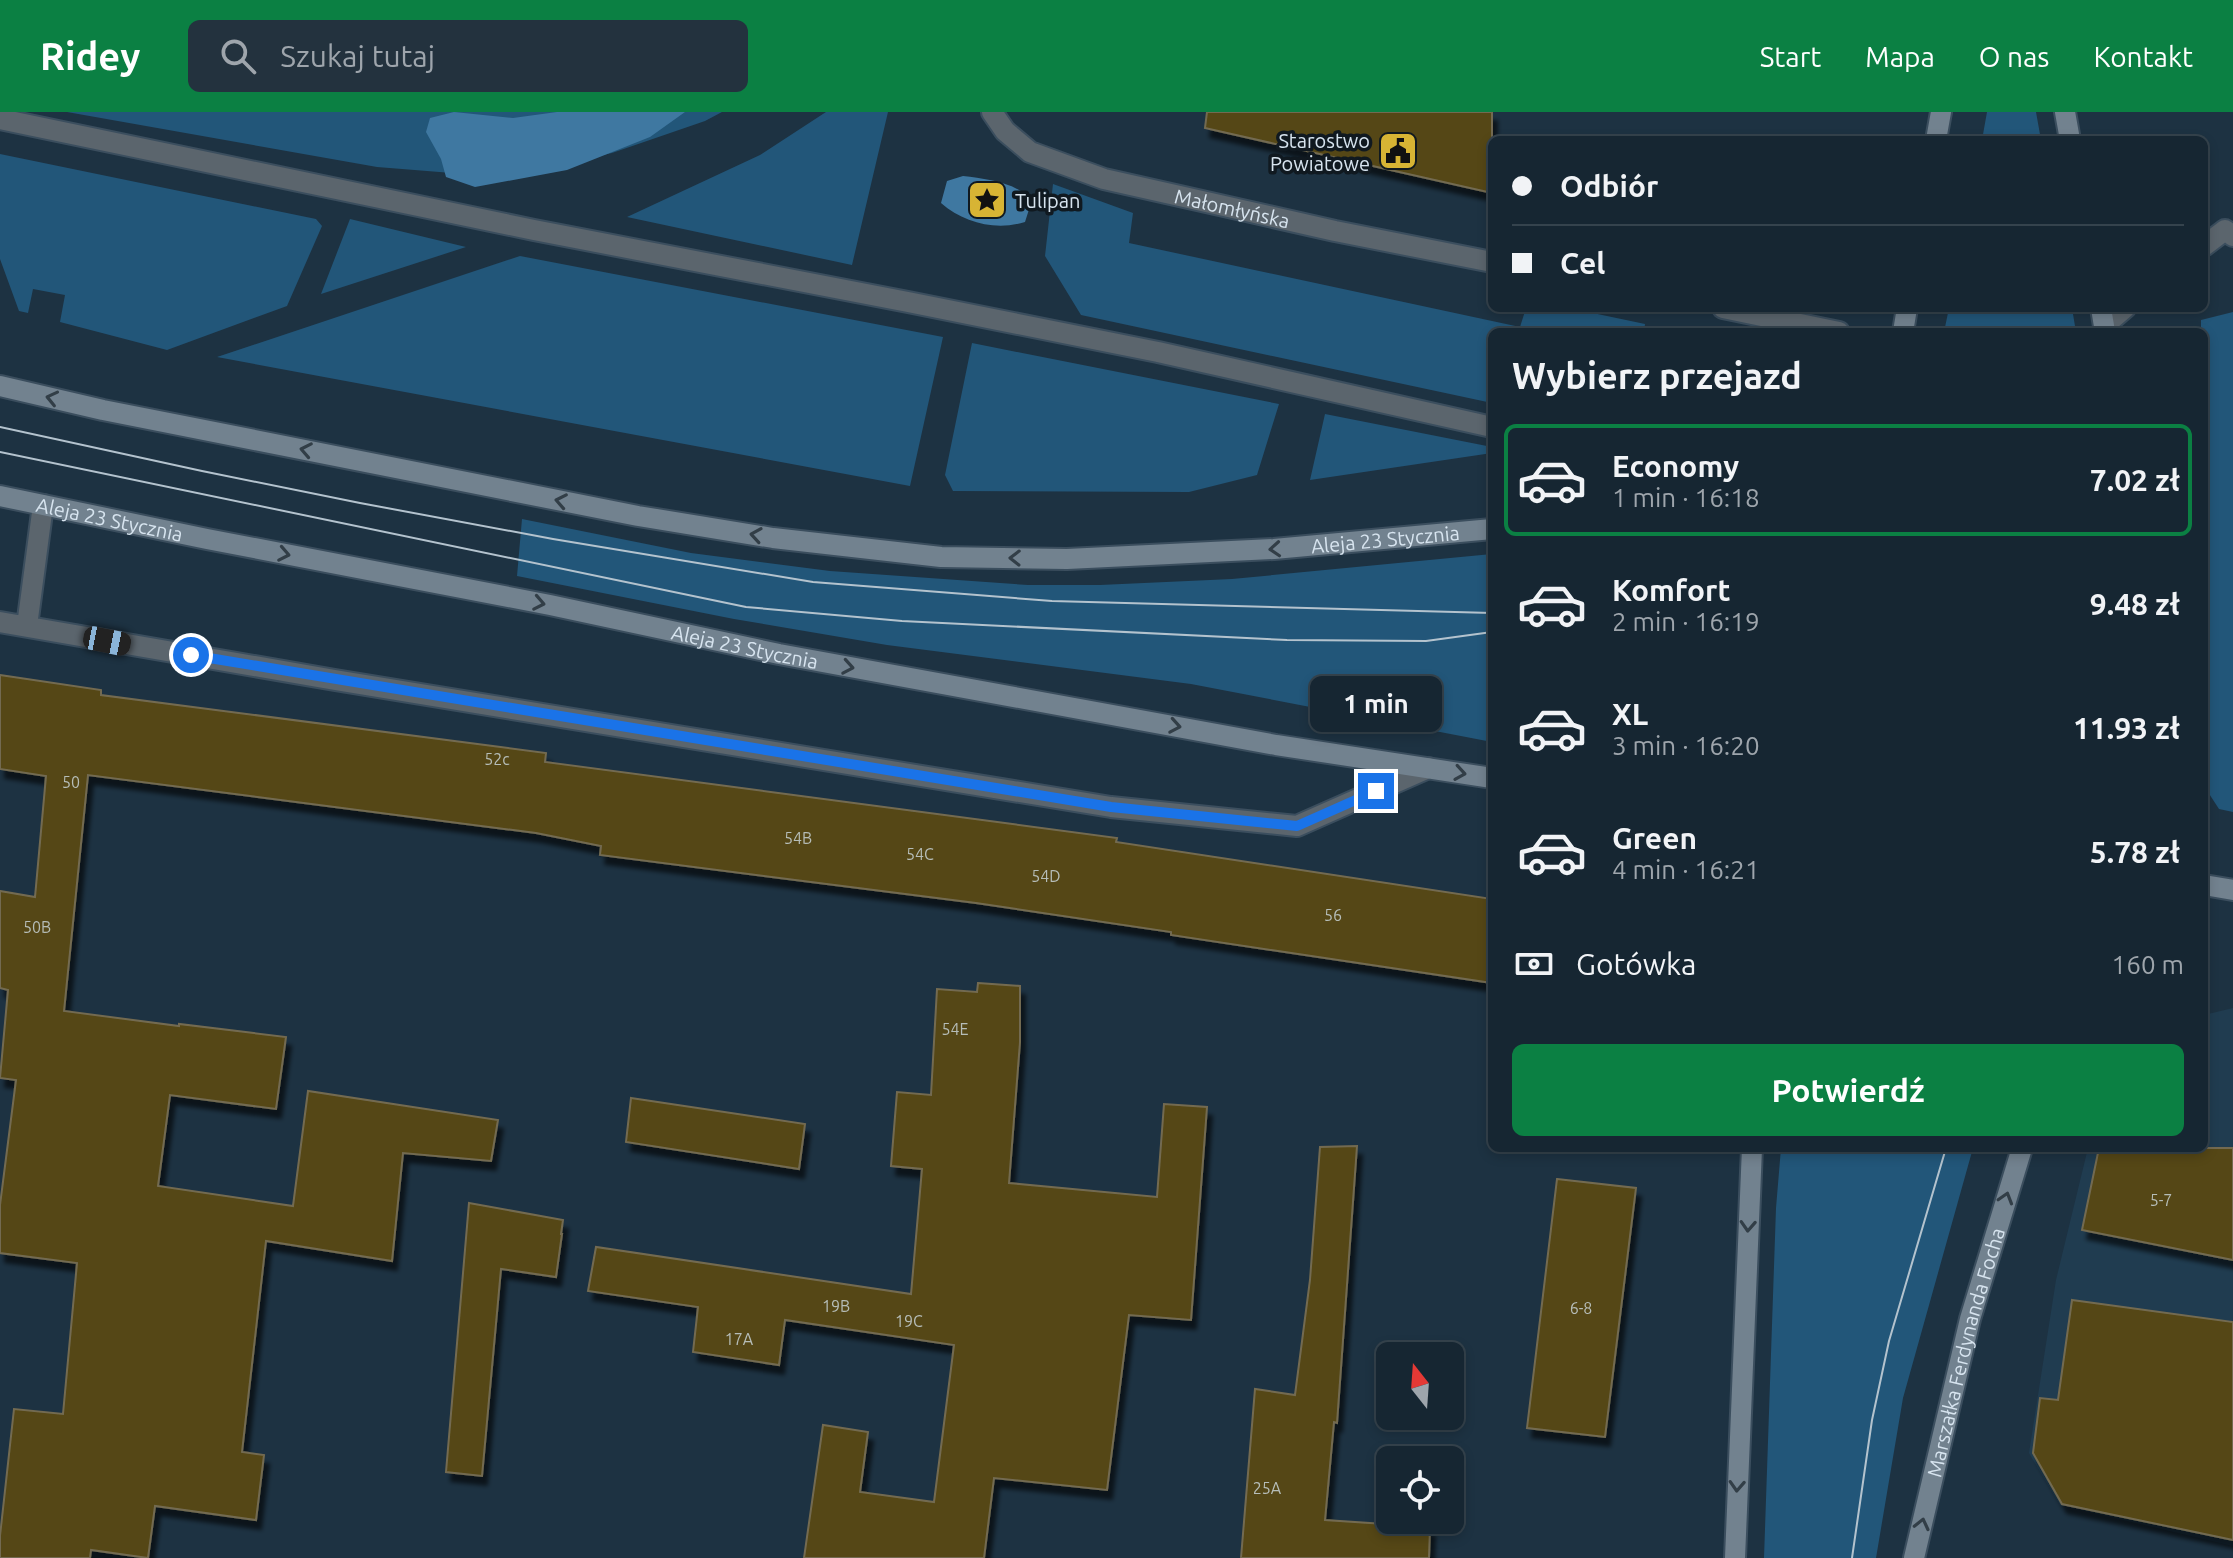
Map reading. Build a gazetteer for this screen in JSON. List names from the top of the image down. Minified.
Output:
{"streets":{"street":["Małomłyńska","Aleja 23 Stycznia","Marszałka Ferdynanda Focha"]},"one_way":["Marszałka Ferdynanda Focha"],"places":{"public building":["Starostwo Powiatowe"],"place":["Tulipan"]},"house_numbers":["52c","50","54B","54C","54D","56","50B","54E","5-7","19B","6-8","19C","17A","25A"],"north":"top","page":{"header":"Ridey","search":"Szukaj tutaj","nav":["Start","Mapa","O nas","Kontakt"],"banner":["Odbiór","Cel"],"heading":"Wybierz przejazd","list":[{"name":"Economy","note":"1 min · 16:18","value":"7.02 zł"},{"name":"Komfort","note":"2 min · 16:19","value":"9.48 zł"},{"name":"XL","note":"3 min · 16:20","value":"11.93 zł"},{"name":"Green","note":"4 min · 16:21","value":"5.78 zł"}],"bubble":"1 min","pay":["Gotówka","160 m"],"buttons":"Potwierdź"}}
